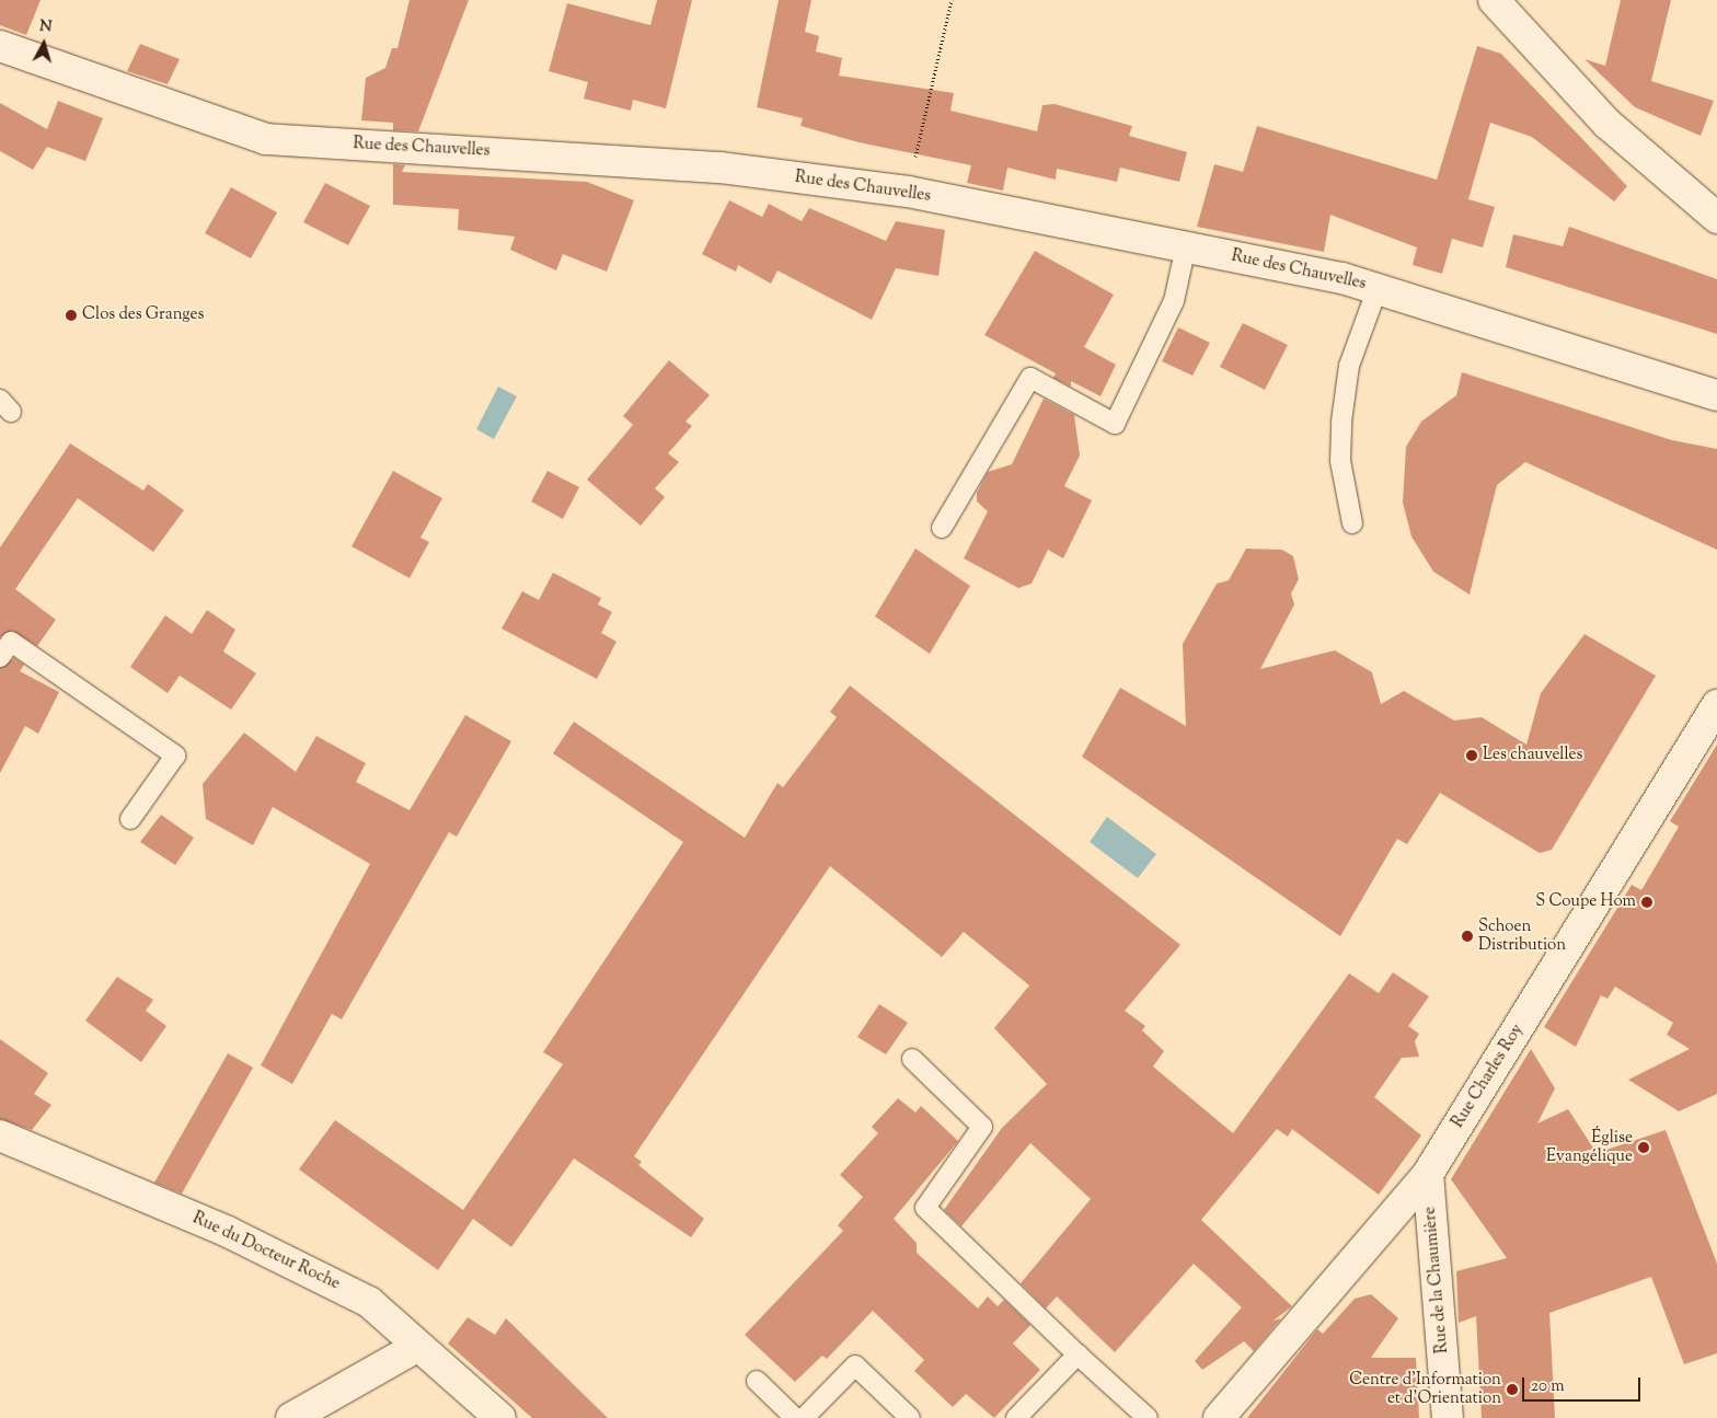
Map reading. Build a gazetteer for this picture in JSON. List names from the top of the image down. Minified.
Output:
{"streets":{"street":["Rue des Chauvelles","Rue Charles Roy","Rue du Docteur Roche","Rue de la Chaumière"]},"crossings":[["Rue Charles Roy","Rue de la Chaumière"]],"places":["Clos des Granges","Les chauvelles","S Coupe Hom","Schoen Distribution","Église Evangélique","Centre d'Information et d'Orientation"],"scale_bar":"20 m","north":"top"}
